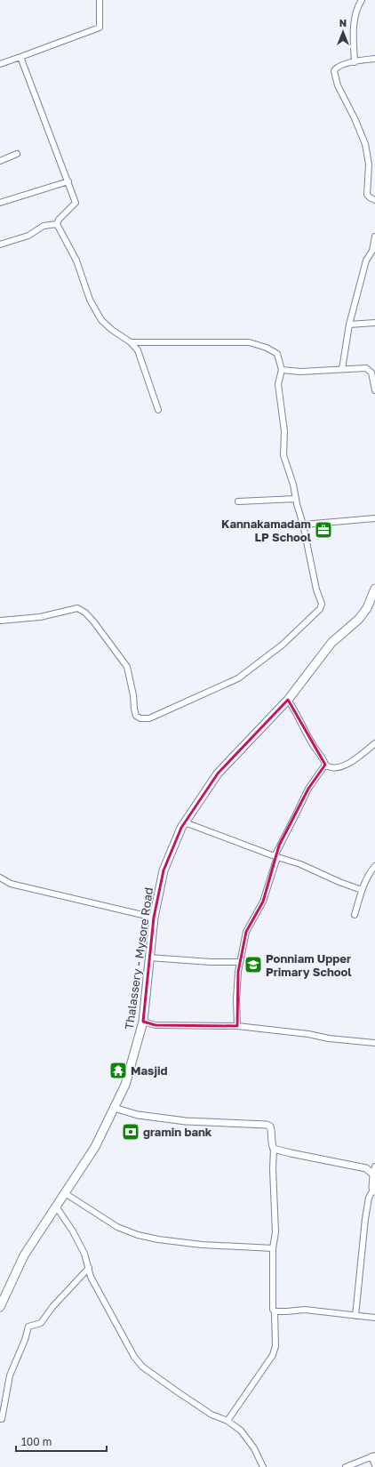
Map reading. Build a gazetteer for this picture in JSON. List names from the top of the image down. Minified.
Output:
{"streets":{"main road":["Thalassery - Mysore Road"]},"places":{"office":["Kannakamadam LP School"],"school or university":["Ponniam Upper Primary School"],"temple":["Masjid"],"bank":["gramin bank"]},"scale_bar":"100 m","north":"top"}
